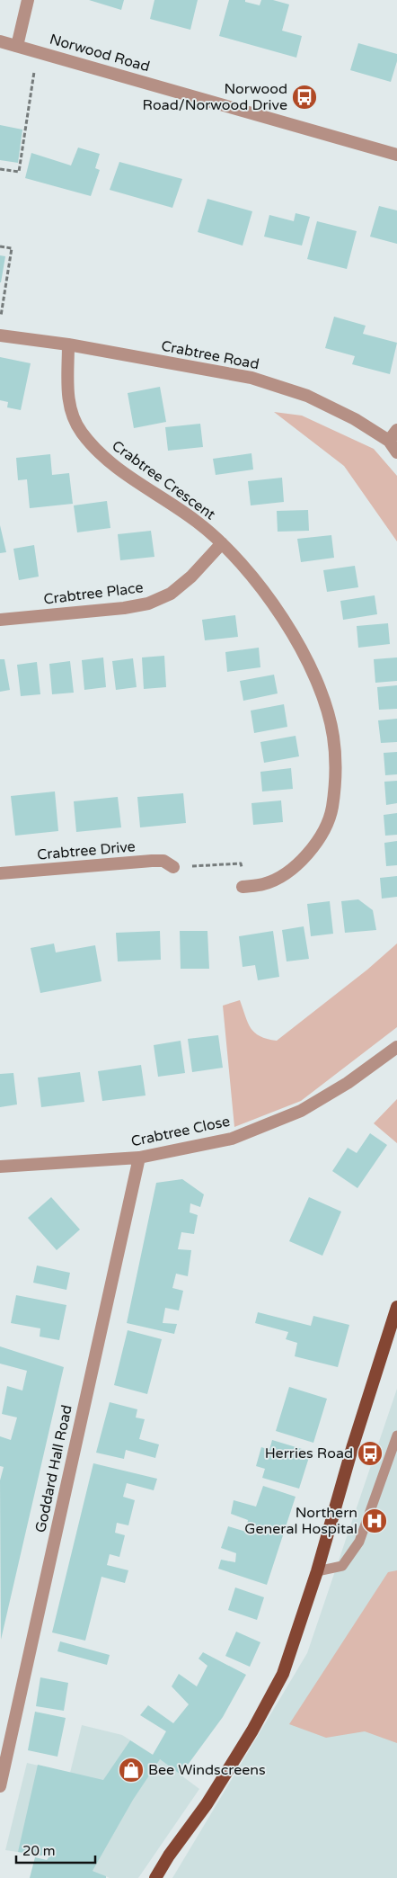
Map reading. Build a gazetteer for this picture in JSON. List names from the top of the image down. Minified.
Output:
{"streets":{"street":["Norwood Road","Crabtree Road","Crabtree Crescent","Crabtree Place","Crabtree Drive","Crabtree Close","Goddard Hall Road"]},"crossings":[["Crabtree Road","Crabtree Crescent"],["Crabtree Crescent","Crabtree Place"],["Crabtree Close","Goddard Hall Road"]],"places":{"bus stop":["Norwood Road/Norwood Drive","Herries Road"],"hospital":["Northern General Hospital"],"shop":["Bee Windscreens"]},"scale_bar":"20 m"}
